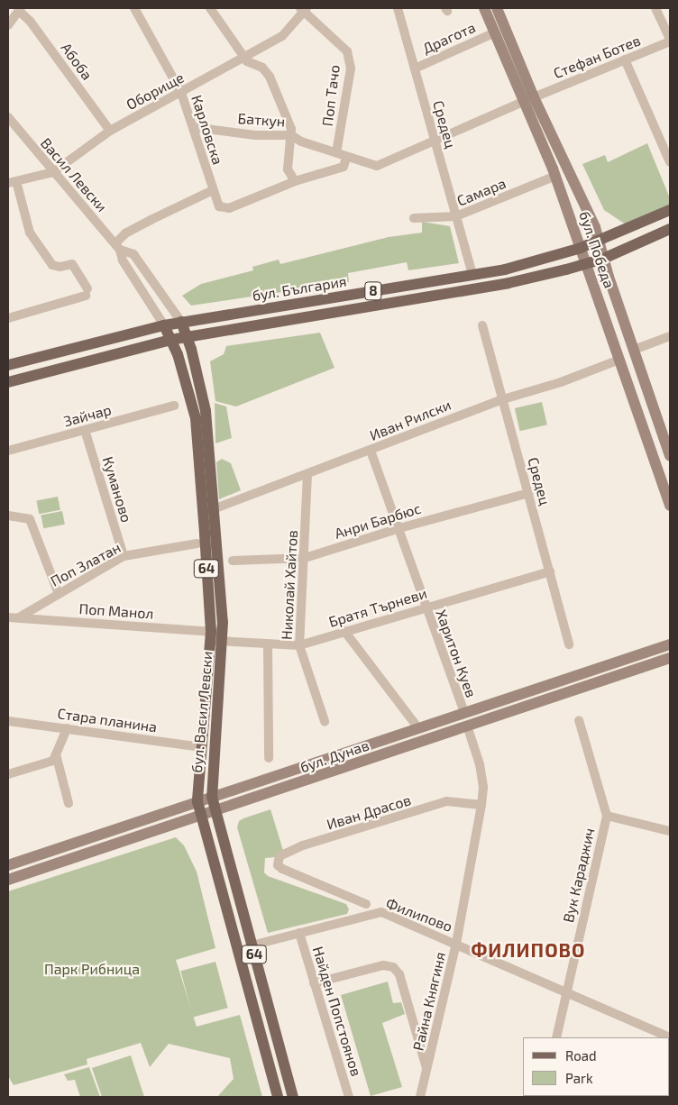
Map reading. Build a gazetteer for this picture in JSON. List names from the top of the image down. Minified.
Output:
{"streets":{"main road":["бул. Победа","бул. България","8","64","бул. Васил Левски","бул. Дунав"],"street":["Драгота","Стефан Ботев","Абоба","Оборище","Поп Тачо","Баткун","Средец","Карловска","Васил Левски","Самара","Зайчар","Иван Рилски","Куманово","Анри Барбюс","Поп Златан","Николай Хайтов","Братя Търневи","Поп Манол","Харитон Куев","Стара планина","Иван Драсов","Вук Караджич","Филипово","Райна Княгиня","Найден Попстоянов"]},"crossings":[["Драгота","Средец"],["Драгота","бул. Победа"],["Стефан Ботев","Баткун"],["Стефан Ботев","Средец"],["Стефан Ботев","бул. Победа"],["Абоба","Оборище"],["Оборище","Поп Тачо"],["Оборище","Карловска"],["Оборище","Васил Левски"],["Поп Тачо","Баткун"],["Баткун","Карловска"],["Средец","Самара"],["Средец","бул. България"],["Средец","Иван Рилски"],["Средец","Анри Барбюс"],["Средец","Братя Търневи"],["Васил Левски","бул. България"],["Васил Левски","бул. Васил Левски"],["Самара","бул. Победа"],["бул. Победа","бул. България"],["бул. Победа","Иван Рилски"],["бул. България","бул. Васил Левски"],["Зайчар","Куманово"],["Иван Рилски","Николай Хайтов"],["Иван Рилски","Харитон Куев"],["Иван Рилски","бул. Васил Левски"],["Куманово","Поп Златан"],["Анри Барбюс","Николай Хайтов"],["Анри Барбюс","Харитон Куев"],["Поп Златан","Поп Манол"],["Николай Хайтов","Братя Търневи"],["Братя Търневи","Поп Манол"],["Братя Търневи","Харитон Куев"],["Братя Търневи","бул. Васил Левски"],["Поп Манол","бул. Васил Левски"],["Харитон Куев","бул. Дунав"],["бул. Васил Левски","Стара планина"],["бул. Васил Левски","бул. Дунав"],["бул. Васил Левски","Филипово"],["бул. Дунав","Райна Княгиня"],["Иван Драсов","Филипово"],["Иван Драсов","Райна Княгиня"],["Вук Караджич","Филипово"],["Филипово","Райна Княгиня"],["Филипово","Найден Попстоянов"]],"districts":["ФИЛИПОВО"],"parks":["Парк Рибница"],"legend":["Road","Park"]}
